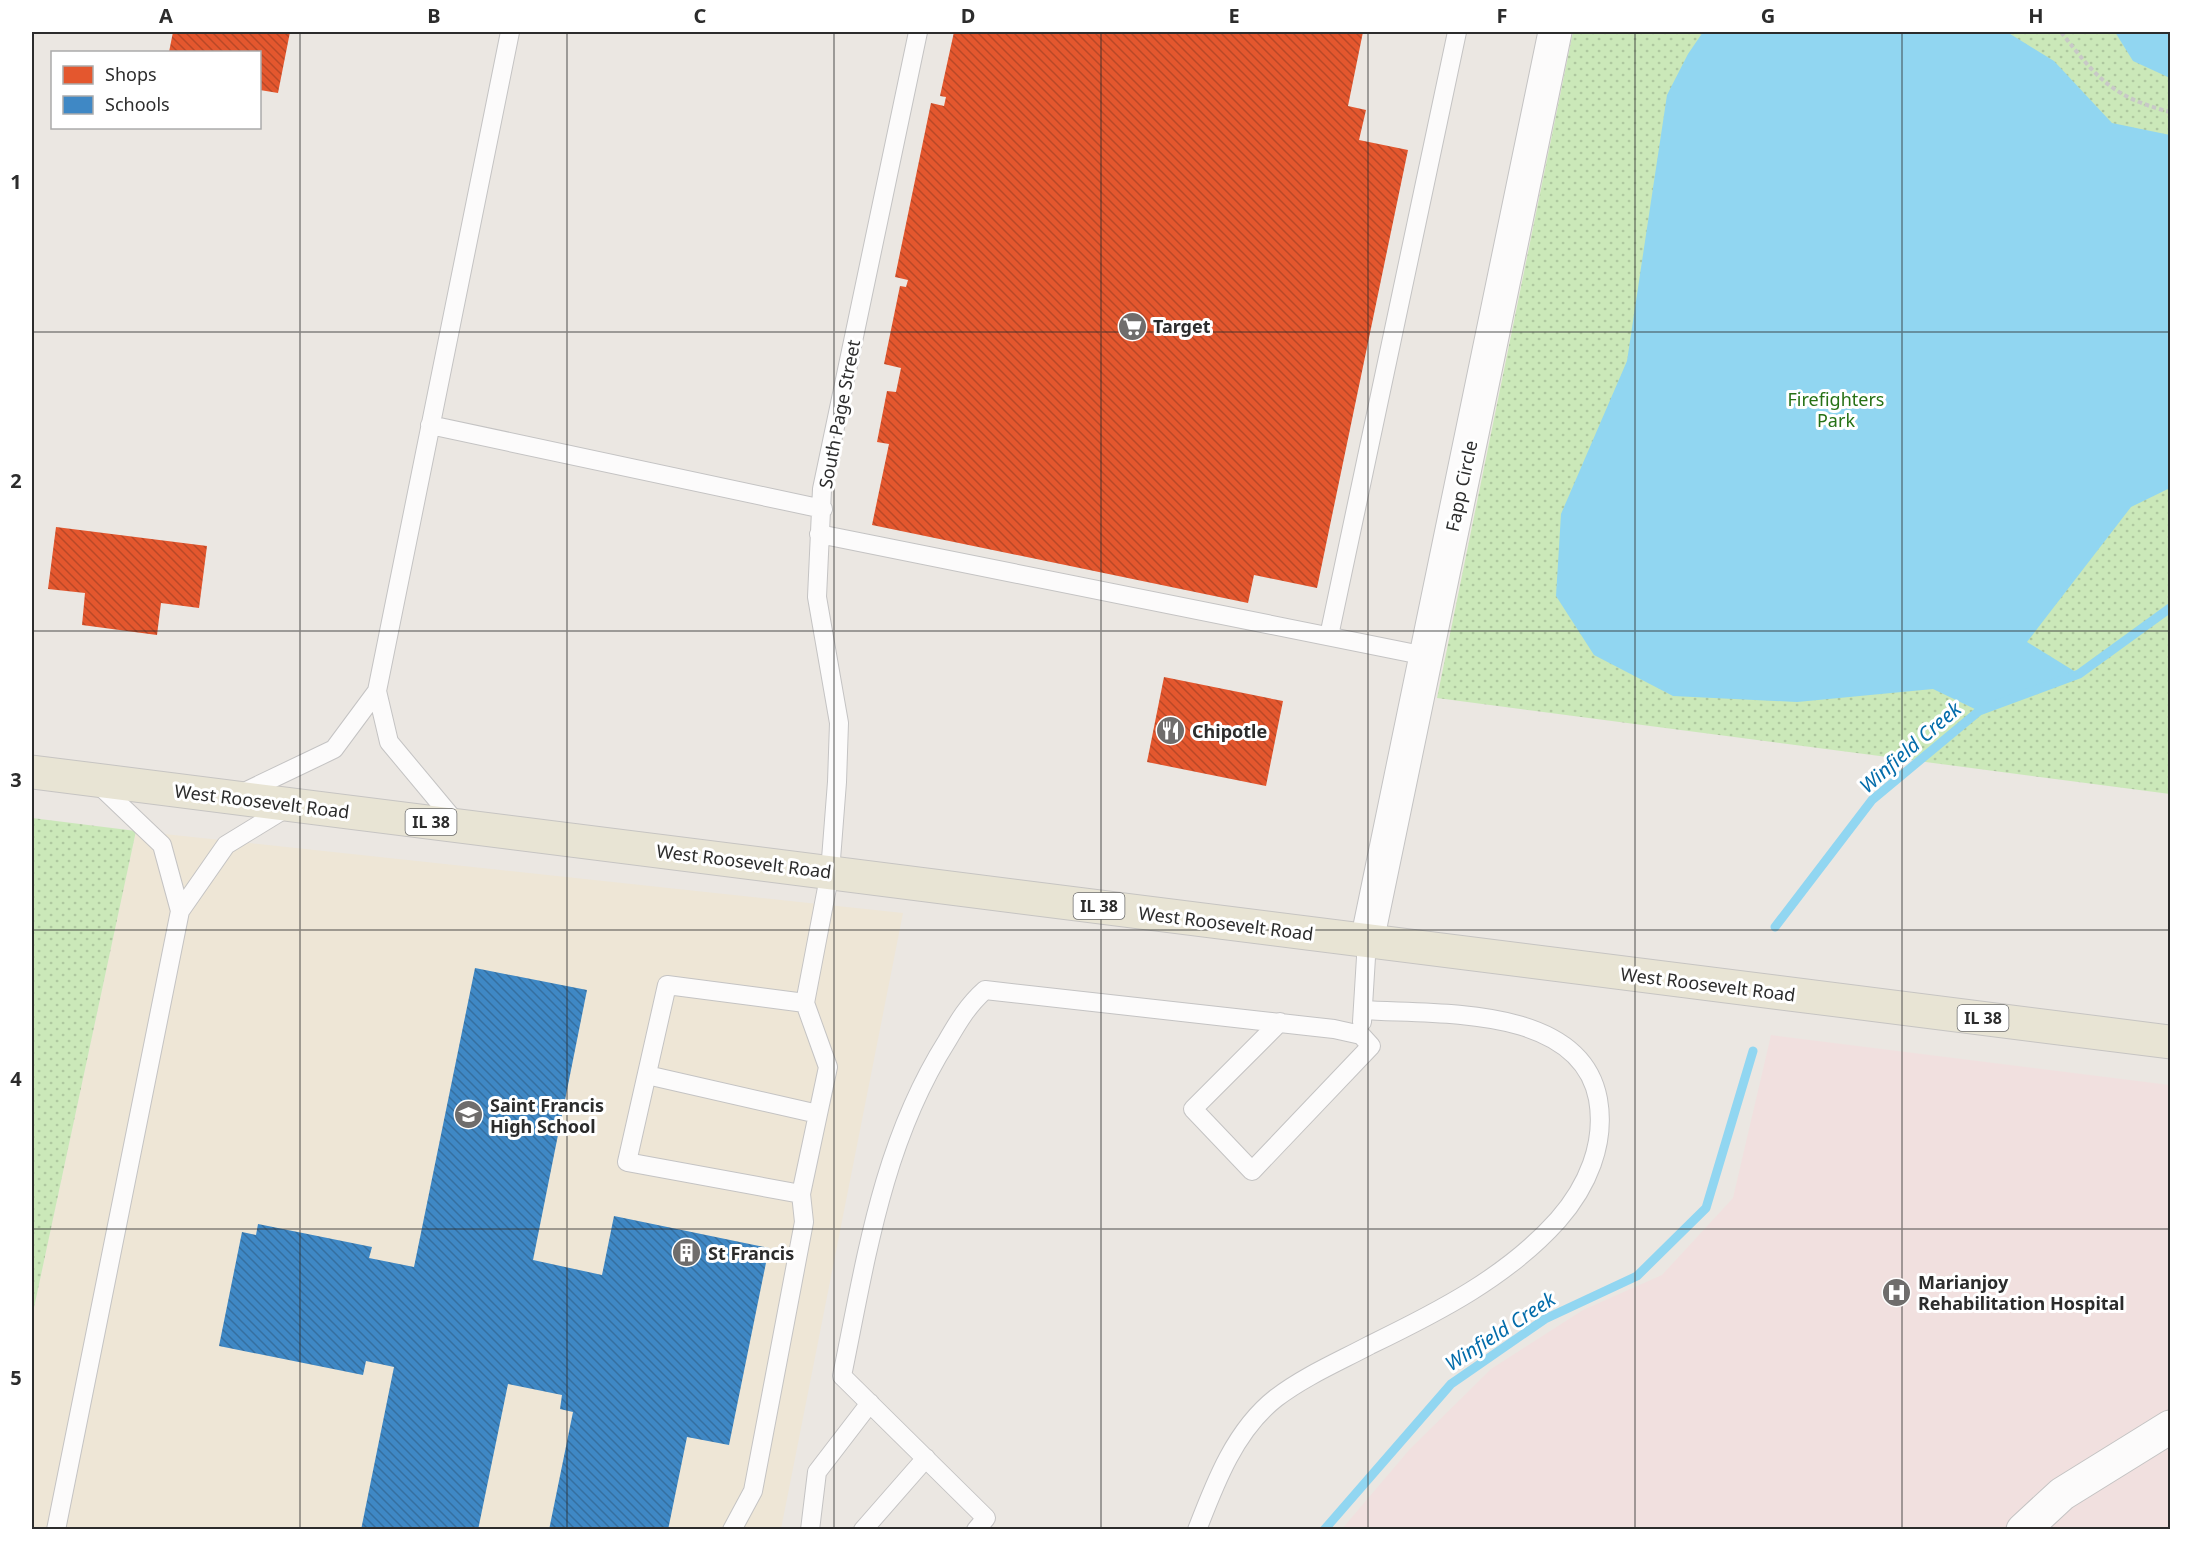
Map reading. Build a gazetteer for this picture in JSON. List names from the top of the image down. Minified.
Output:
{"streets":{"main road":["West Roosevelt Road","IL 38"],"street":["Fapp Circle"],"lane":["South Page Street"]},"crossings":[["South Page Street","West Roosevelt Road"],["Fapp Circle","West Roosevelt Road"]],"water":["Winfield Creek"],"parks":["Firefighters Park"],"places":{"supermarket":["Target"],"restaurant":["Chipotle"],"school or university":["Saint Francis High School"],"building":["St Francis"],"hospital":["Marianjoy Rehabilitation Hospital"]},"legend":["Shops","Schools"],"grid":{"columns":["A","B","C","D","E","F","G","H"],"rows":["1","2","3","4","5"]}}
